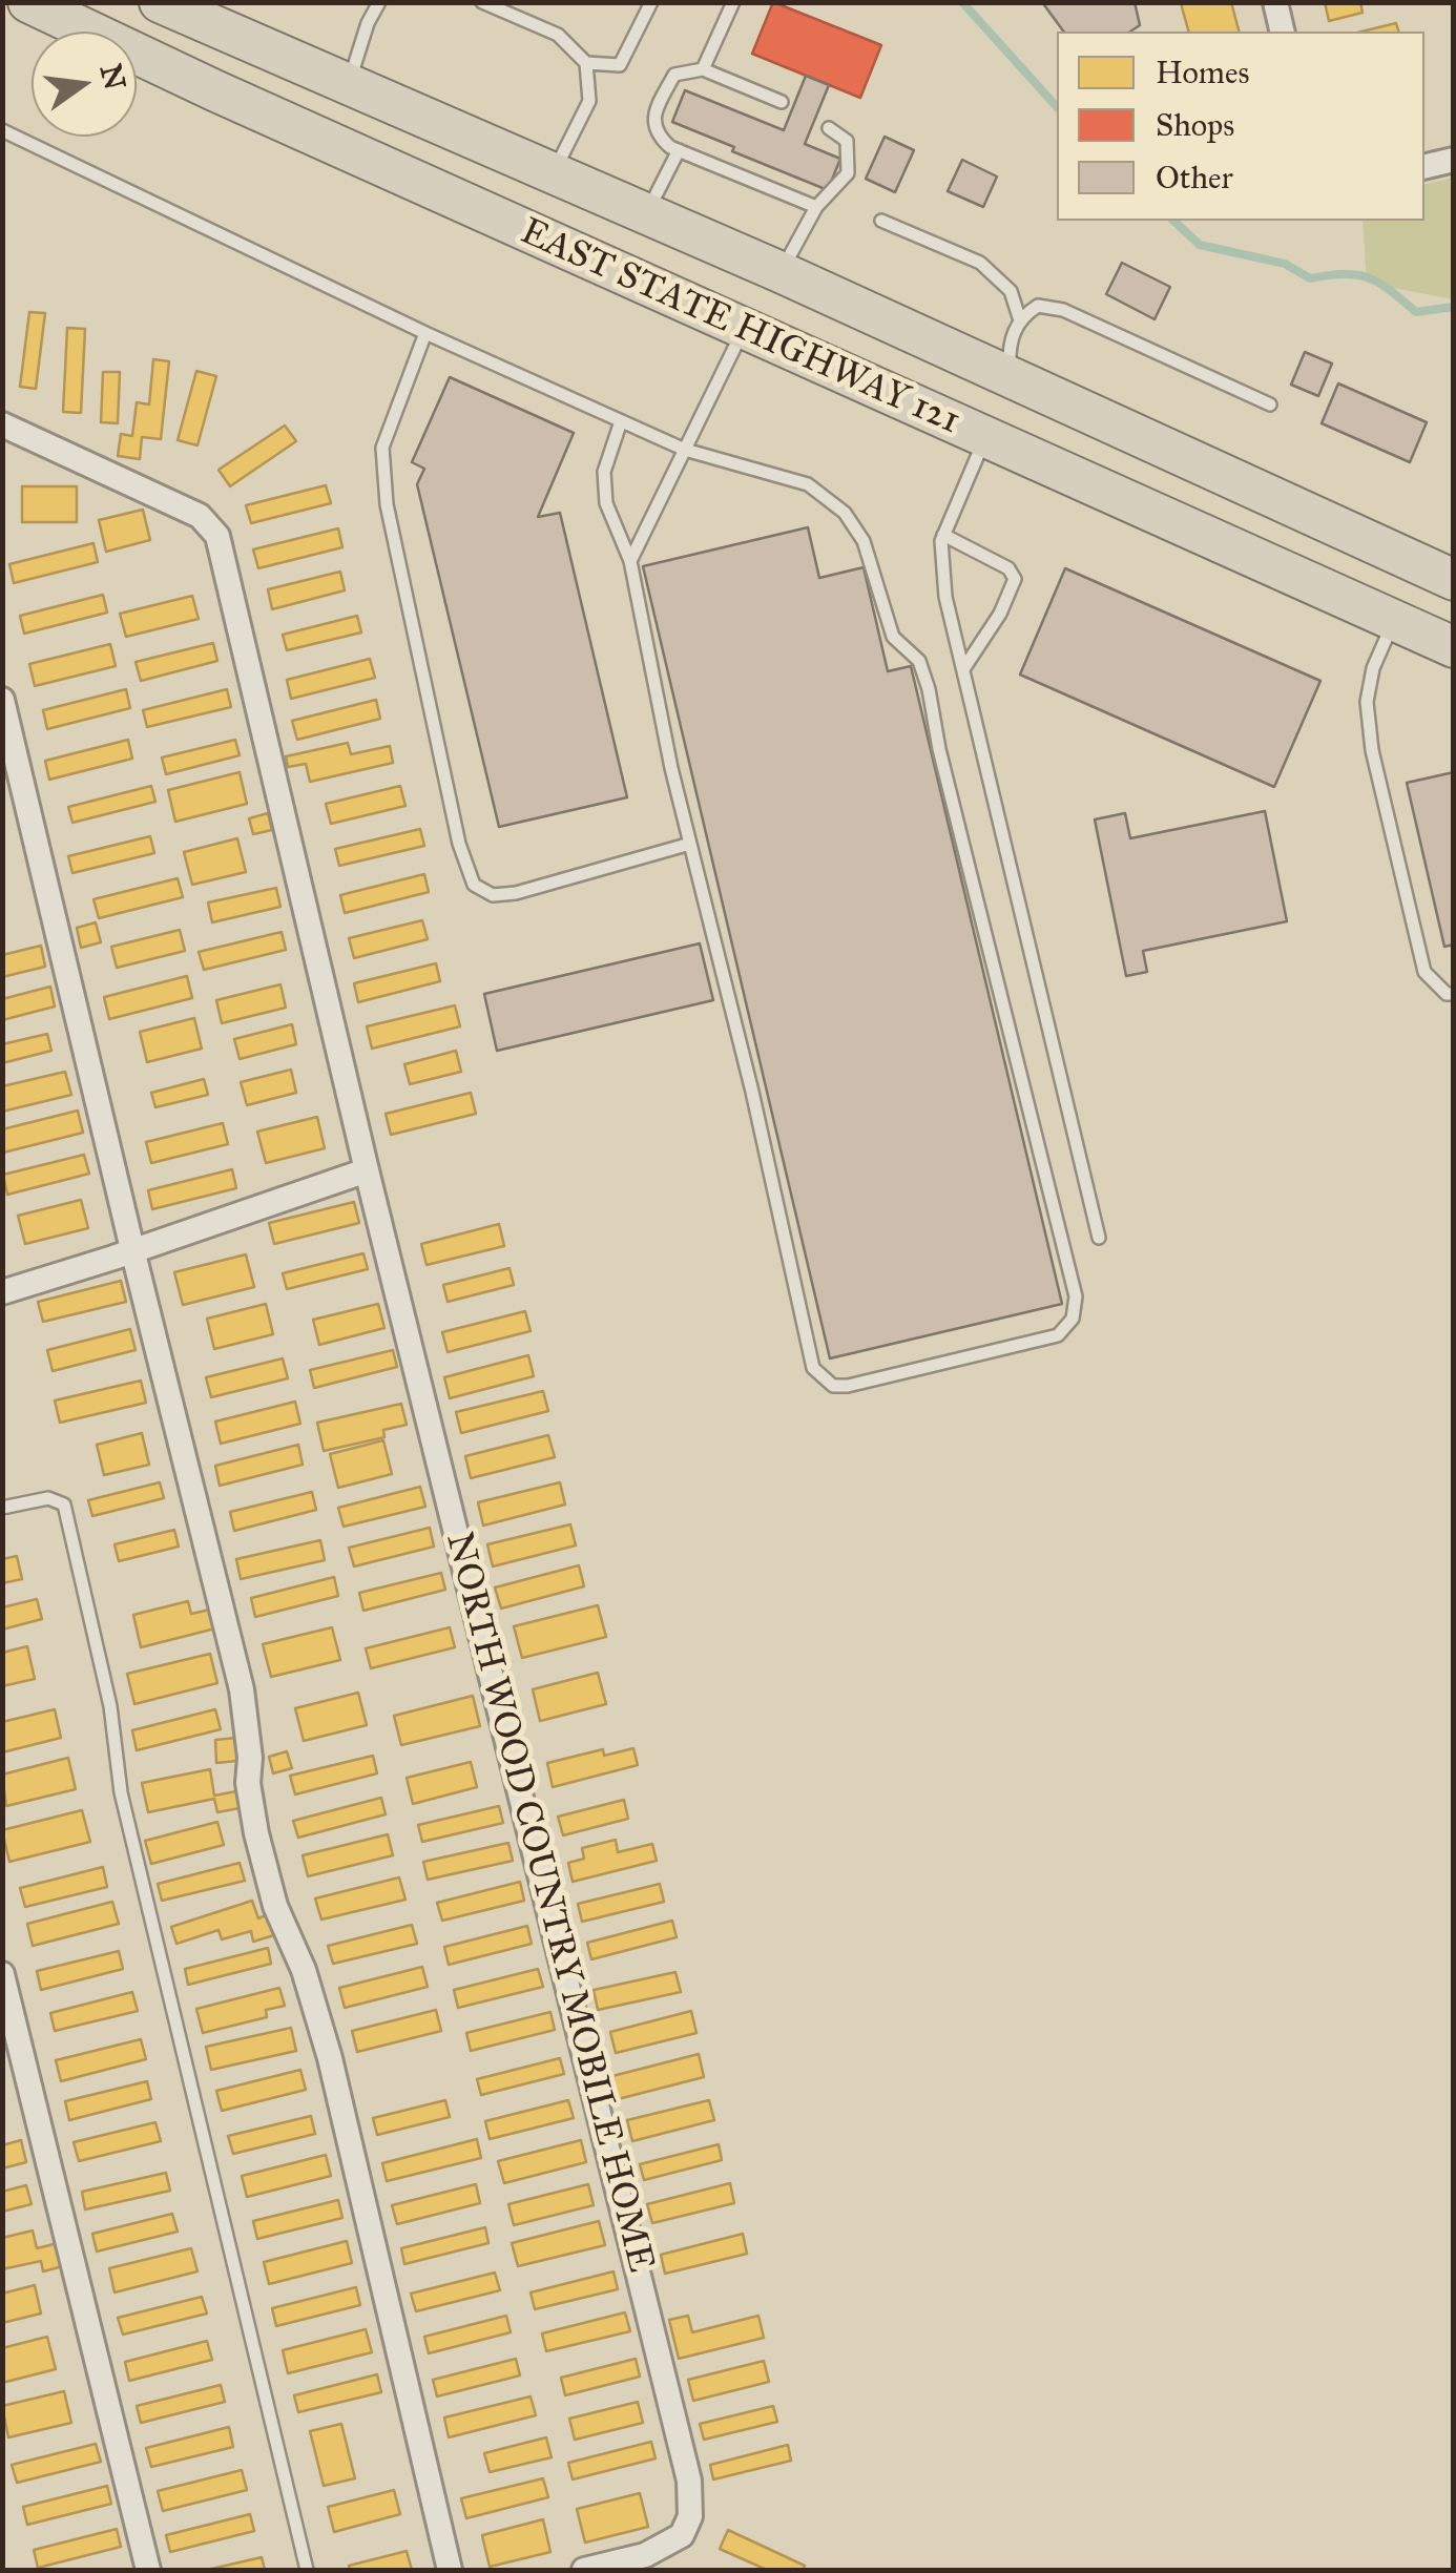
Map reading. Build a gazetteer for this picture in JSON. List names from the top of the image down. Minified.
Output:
{"streets":{"main road":["EAST STATE HIGHWAY 121"],"street":["NORTH WOOD COUNTRY MOBILE HOME"]},"legend":["Homes","Shops","Other"],"north":"right"}
